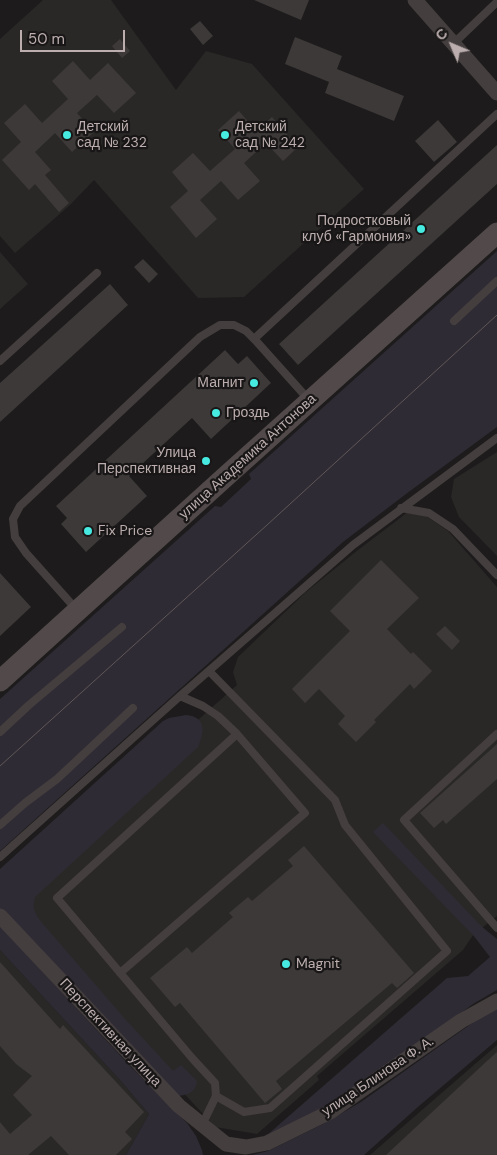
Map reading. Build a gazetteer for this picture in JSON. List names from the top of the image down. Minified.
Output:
{"streets":{"main road":["улица Академика Антонова"],"street":["Перспективная улица","улица Блинова Ф. А."]},"crossings":[["Перспективная улица","улица Блинова Ф. А."]],"places":["Детский сад № 232","Детский сад № 242","Подростковый клуб «Гармония»","Магнит","Гроздь","Улица Перспективная","Fix Price","Magnit"],"scale_bar":"50 m","north":"top left"}
